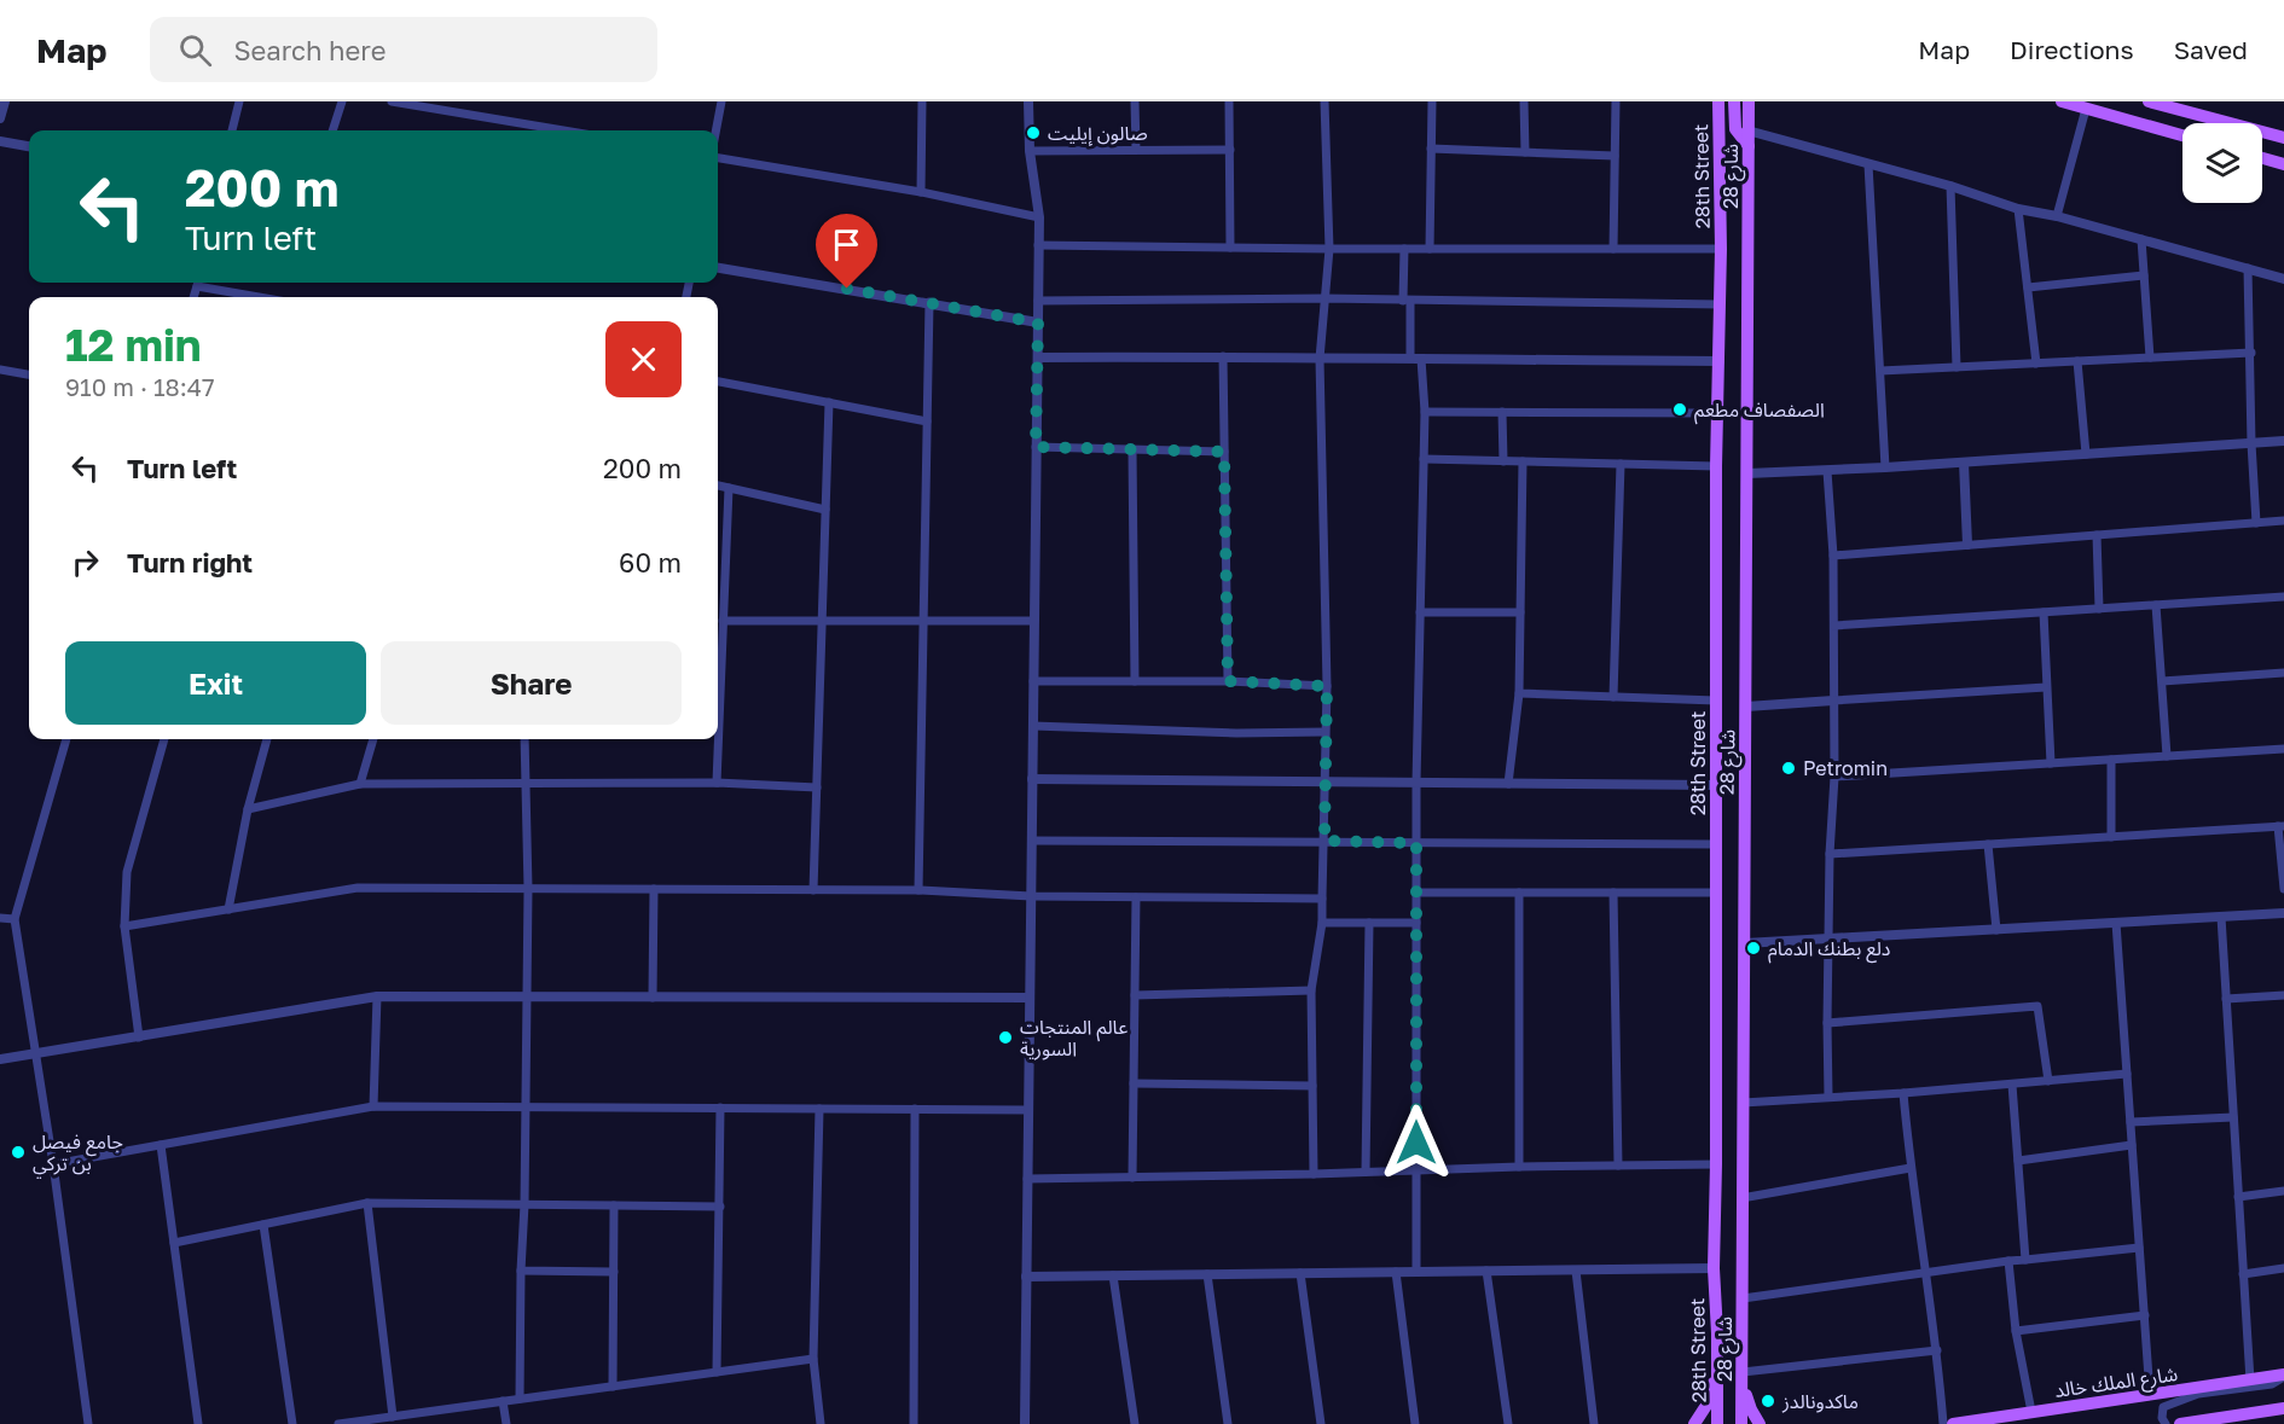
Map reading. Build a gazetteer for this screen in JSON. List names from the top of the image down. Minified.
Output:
{"streets":{"main road":["28th Street","شارع 28","شارع الملك خالد"]},"places":["صالون إيليت","الصفصاف مطعم","Petromin","دلع بطنك الدمام","عالم المنتجات السورية","جامع فيصل بن تركي","ماكدونالدز"],"page":{"header":"Map","search":"Search here","nav":["Map","Directions","Saved"],"turn":["200 m","Turn left"],"heading":["12 min","910 m · 18:47"],"list":[{"name":"Turn left","value":"200 m"},{"name":"Turn right","value":"60 m"}],"buttons":["Exit","Share"]}}
